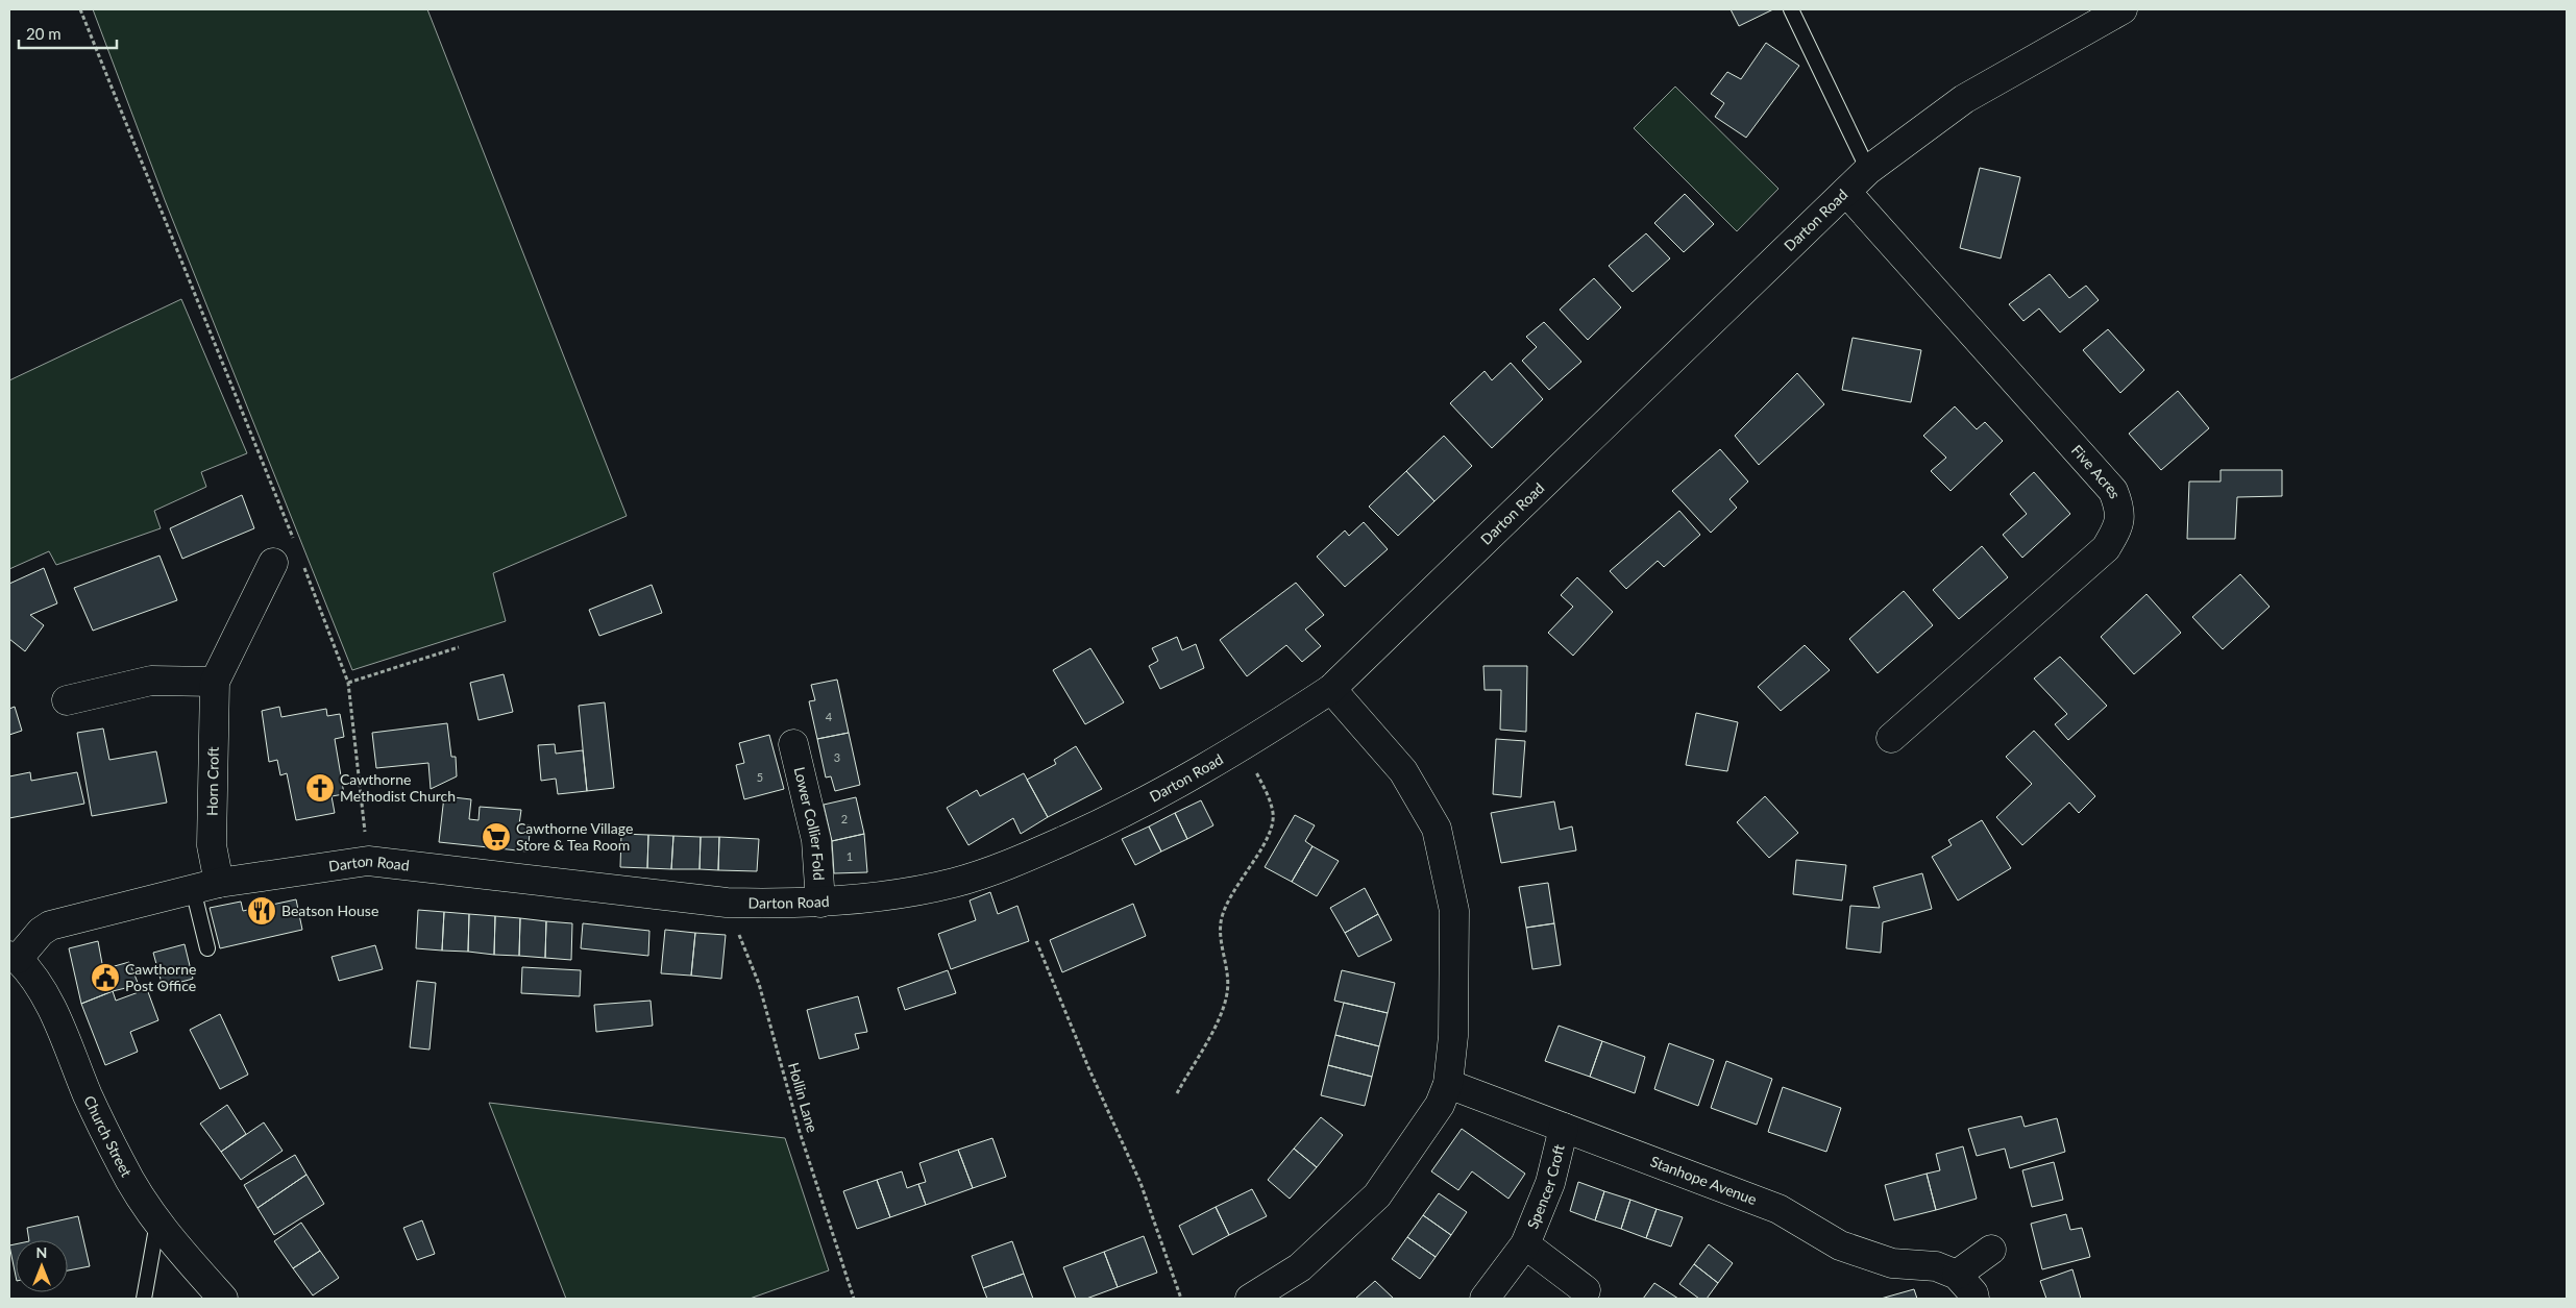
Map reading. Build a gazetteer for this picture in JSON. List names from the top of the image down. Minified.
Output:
{"streets":{"street":["Darton Road","Five Acres","Horn Croft","Lower Collier Fold","Church Street","Stanhope Avenue","Spencer Croft"],"path":["Hollin Lane"]},"crossings":[["Darton Road","Five Acres"],["Darton Road","Horn Croft"],["Darton Road","Lower Collier Fold"],["Darton Road","Hollin Lane"],["Darton Road","Church Street"],["Stanhope Avenue","Spencer Croft"]],"places":{"church":["Cawthorne Methodist Church"],"supermarket":["Cawthorne Village Store & Tea Room"],"restaurant":["Beatson House"],"public building":["Cawthorne Post Office"]},"house_numbers":["4","3","5","2","1"],"scale_bar":"20 m","north":"top"}
